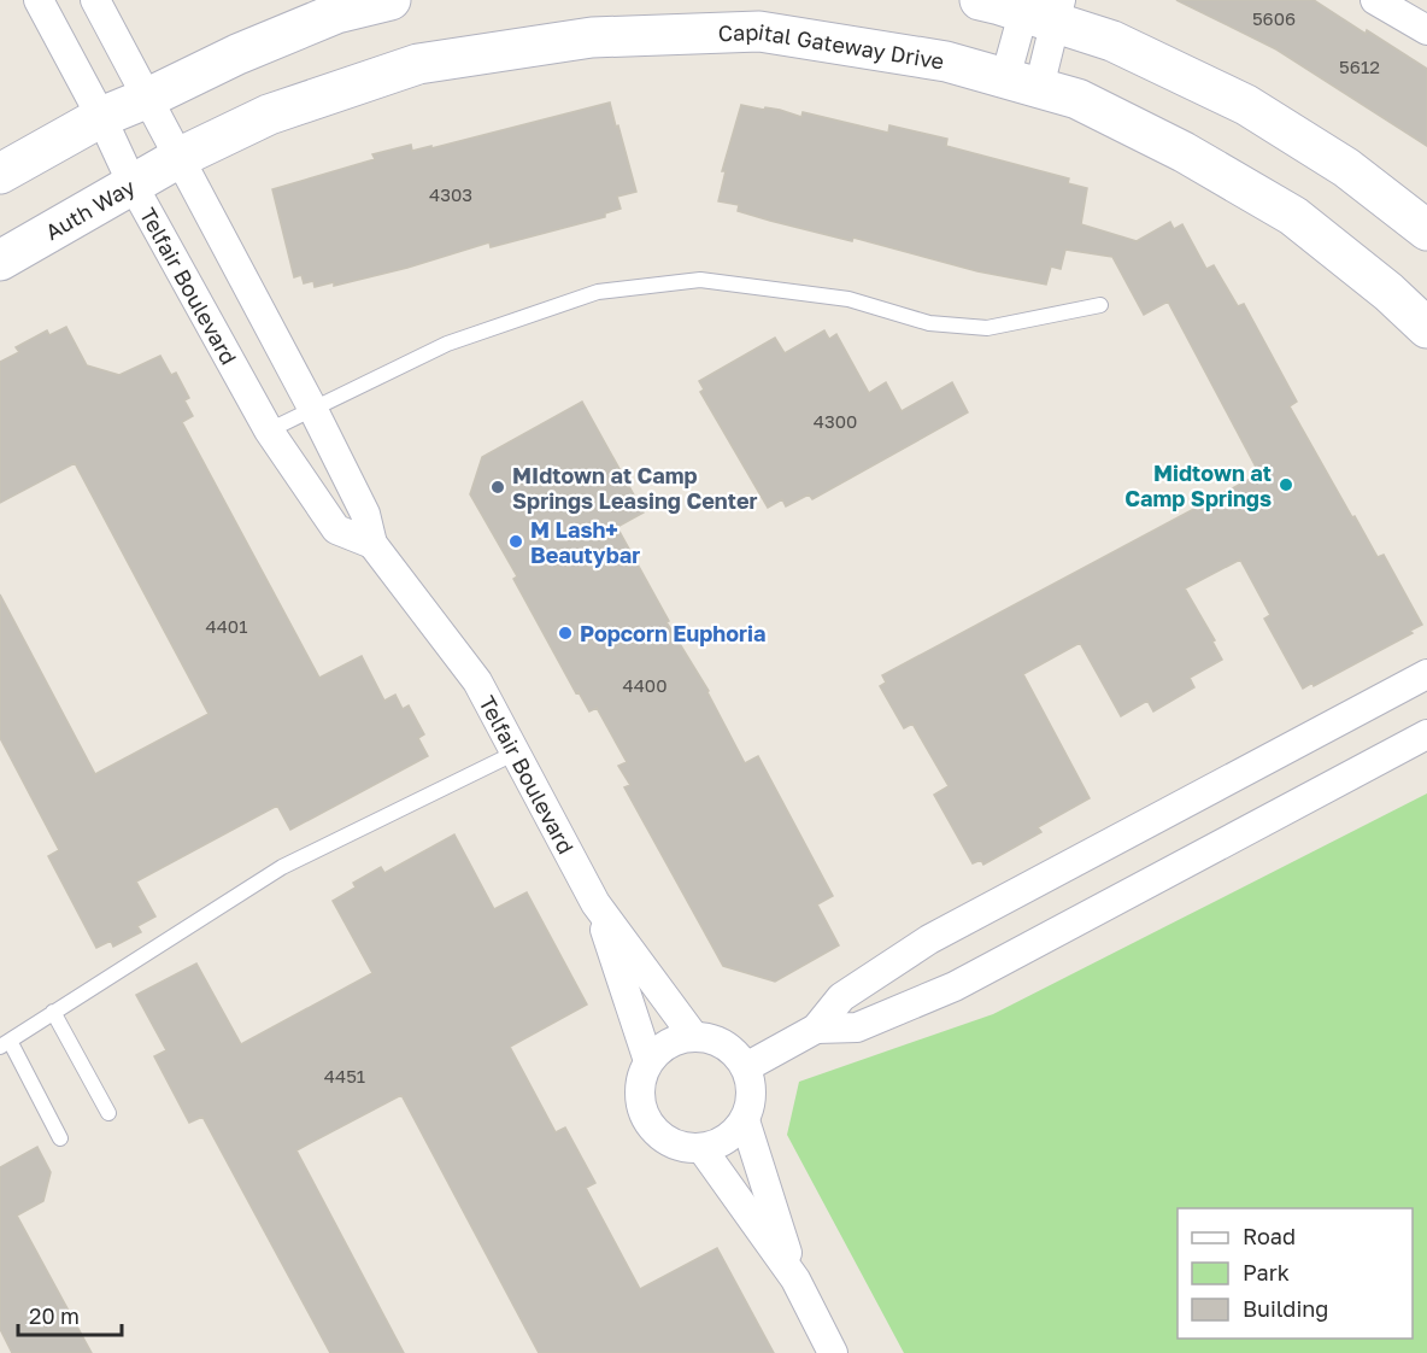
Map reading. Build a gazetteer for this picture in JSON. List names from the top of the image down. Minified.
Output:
{"streets":{"street":["Capital Gateway Drive","Auth Way","Telfair Boulevard"]},"crossings":[["Capital Gateway Drive","Auth Way"],["Capital Gateway Drive","Telfair Boulevard"],["Auth Way","Telfair Boulevard"]],"places":["Midtown at Camp Springs","MIdtown at Camp Springs Leasing Center","M Lash+ Beautybar","Popcorn Euphoria"],"house_numbers":["5606","5612","4303","4300","4401","4400","4451"],"legend":["Road","Park","Building"],"scale_bar":"20 m"}
